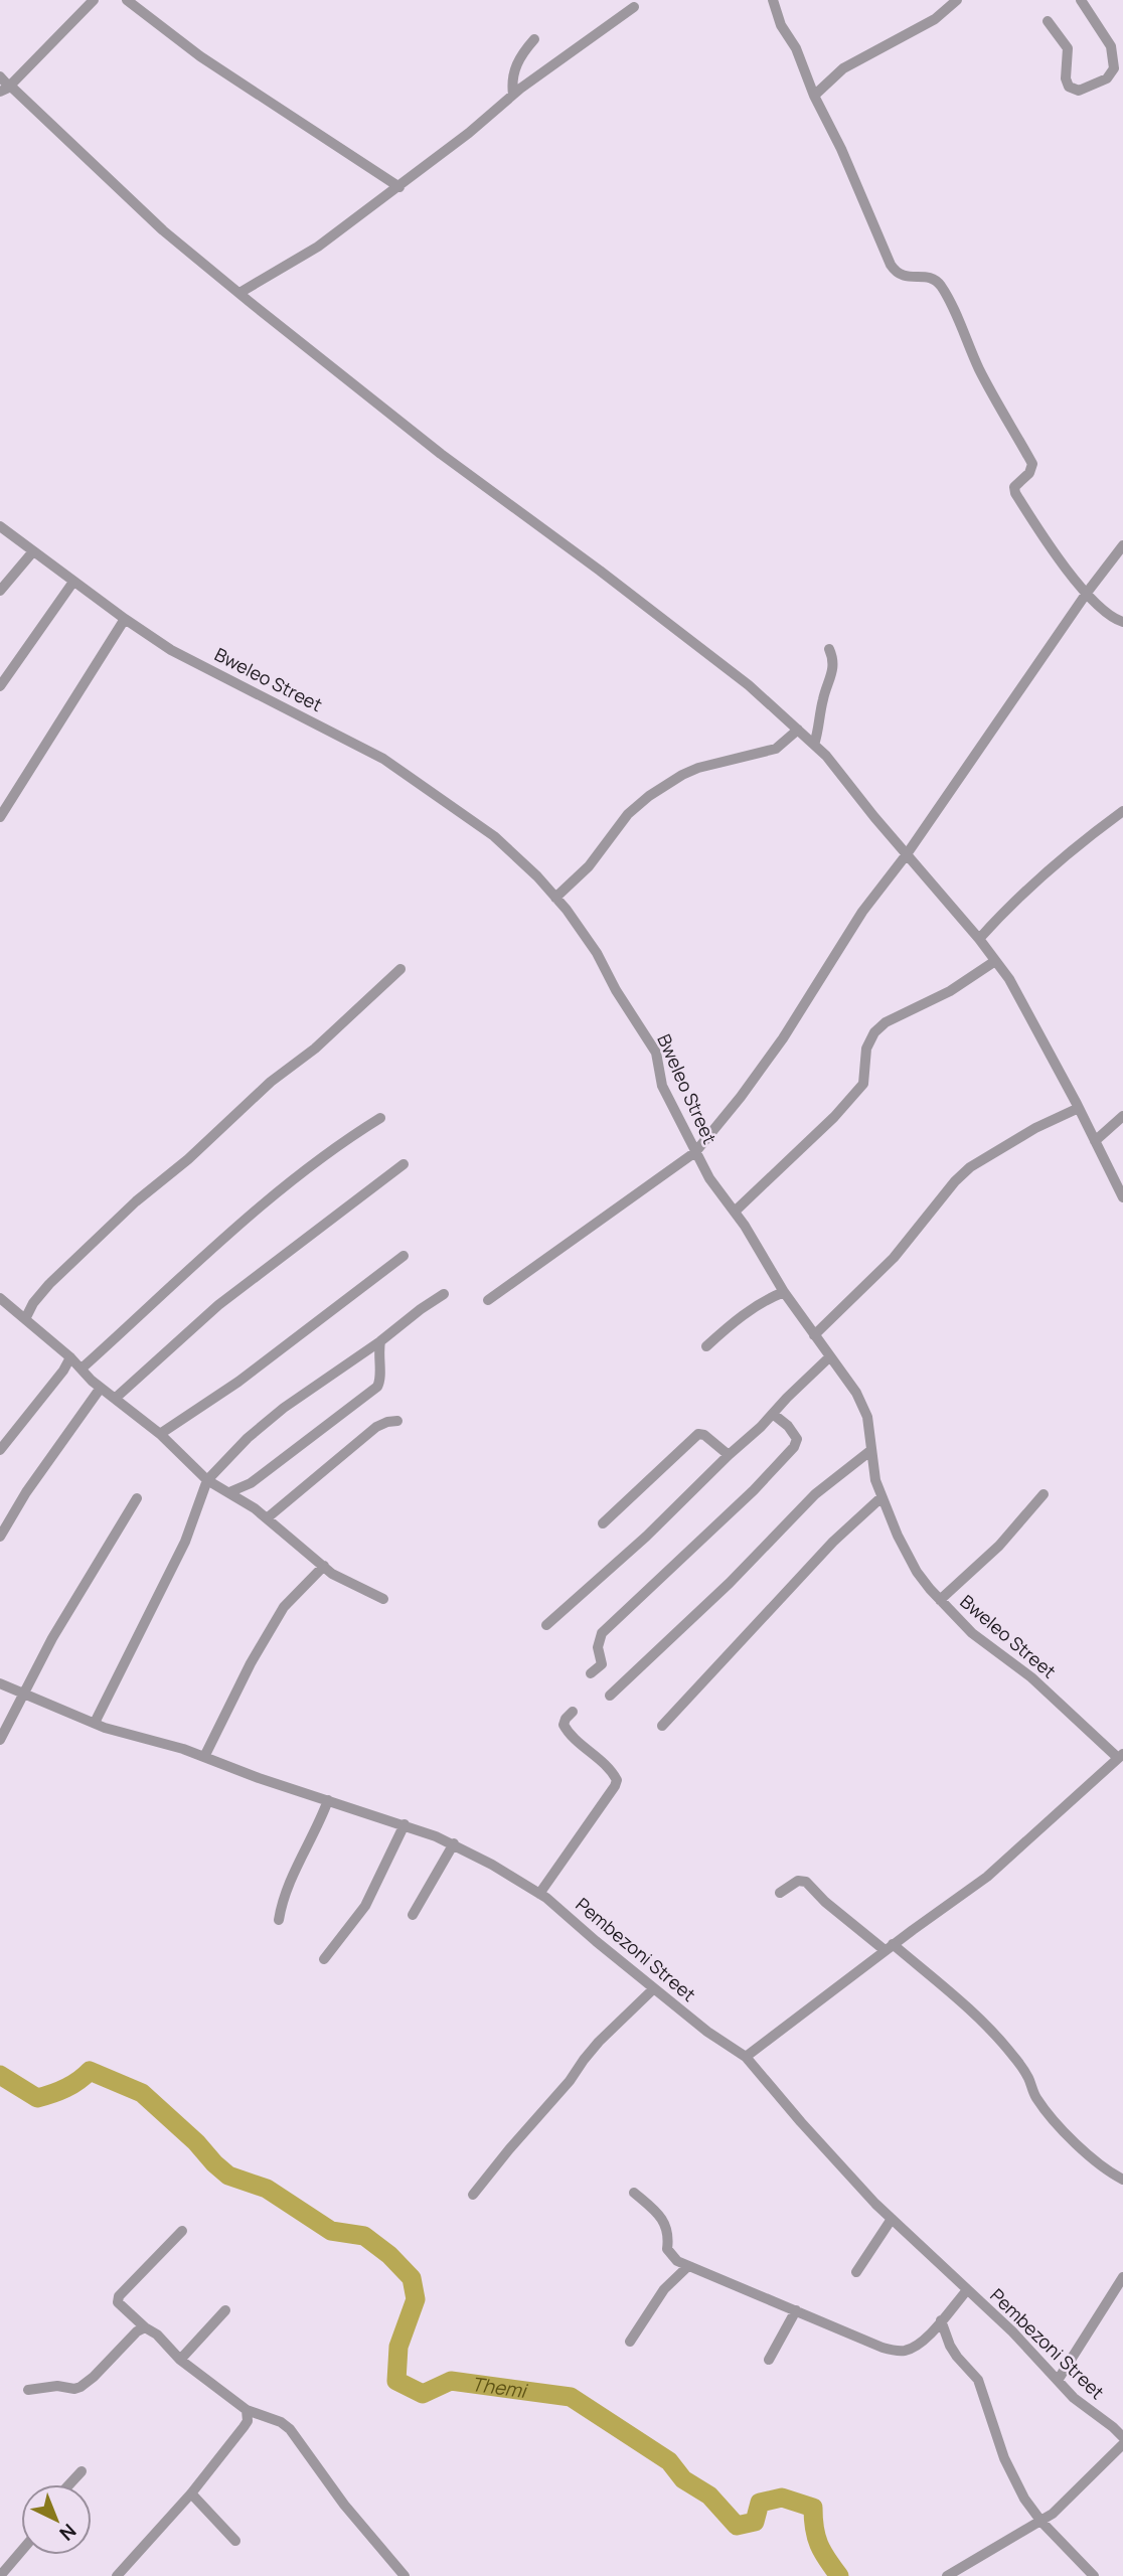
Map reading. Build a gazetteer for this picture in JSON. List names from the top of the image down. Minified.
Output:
{"streets":{"street":["Bweleo Street","Pembezoni Street"]},"water":["Themi"],"north":"bottom right"}
